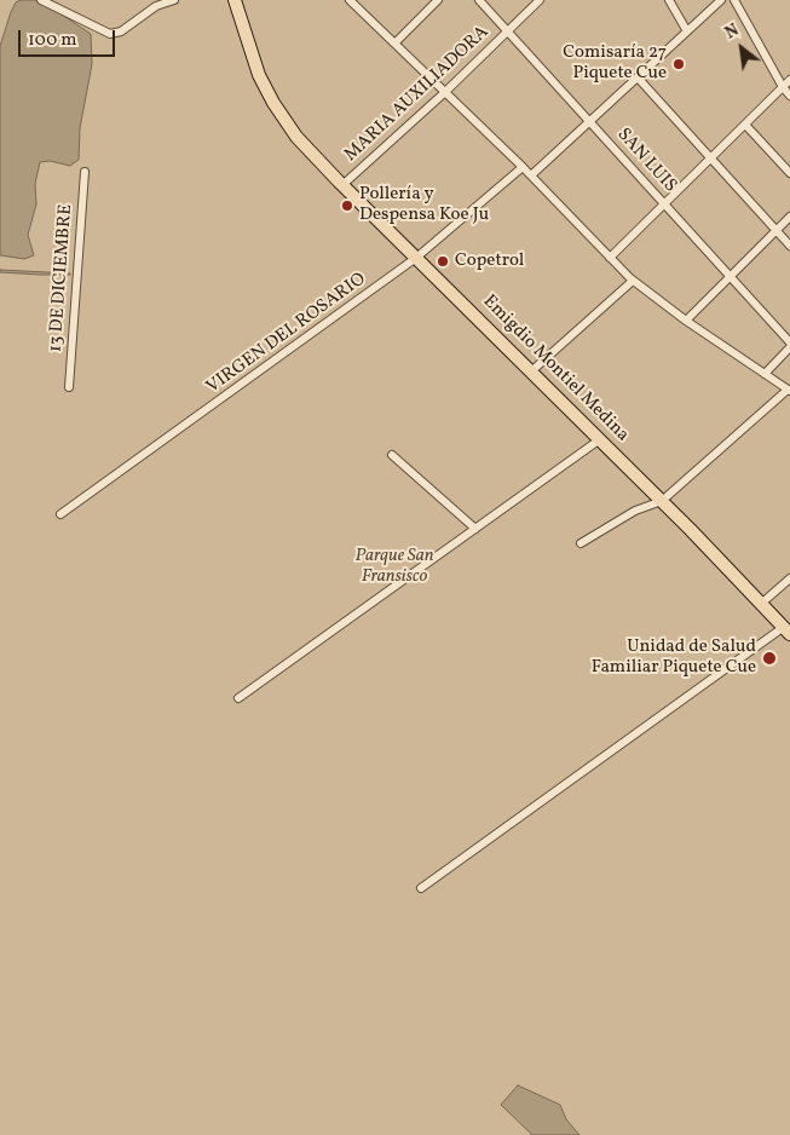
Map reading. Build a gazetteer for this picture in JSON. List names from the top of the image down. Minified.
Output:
{"streets":{"main road":["Emigdio Montiel Medina"],"street":["MARIA AUXILIADORA","SAN LUIS","13 DE DICIEMBRE","VIRGEN DEL ROSARIO"]},"crossings":[["MARIA AUXILIADORA","SAN LUIS"],["MARIA AUXILIADORA","Emigdio Montiel Medina"],["VIRGEN DEL ROSARIO","Emigdio Montiel Medina"]],"parks":["Parque San Fransisco"],"places":["Comisaría 27 Piquete Cue","Pollería y Despensa Koe Ju","Copetrol","Unidad de Salud Familiar Piquete Cue"],"scale_bar":"100 m","north":"top left"}
